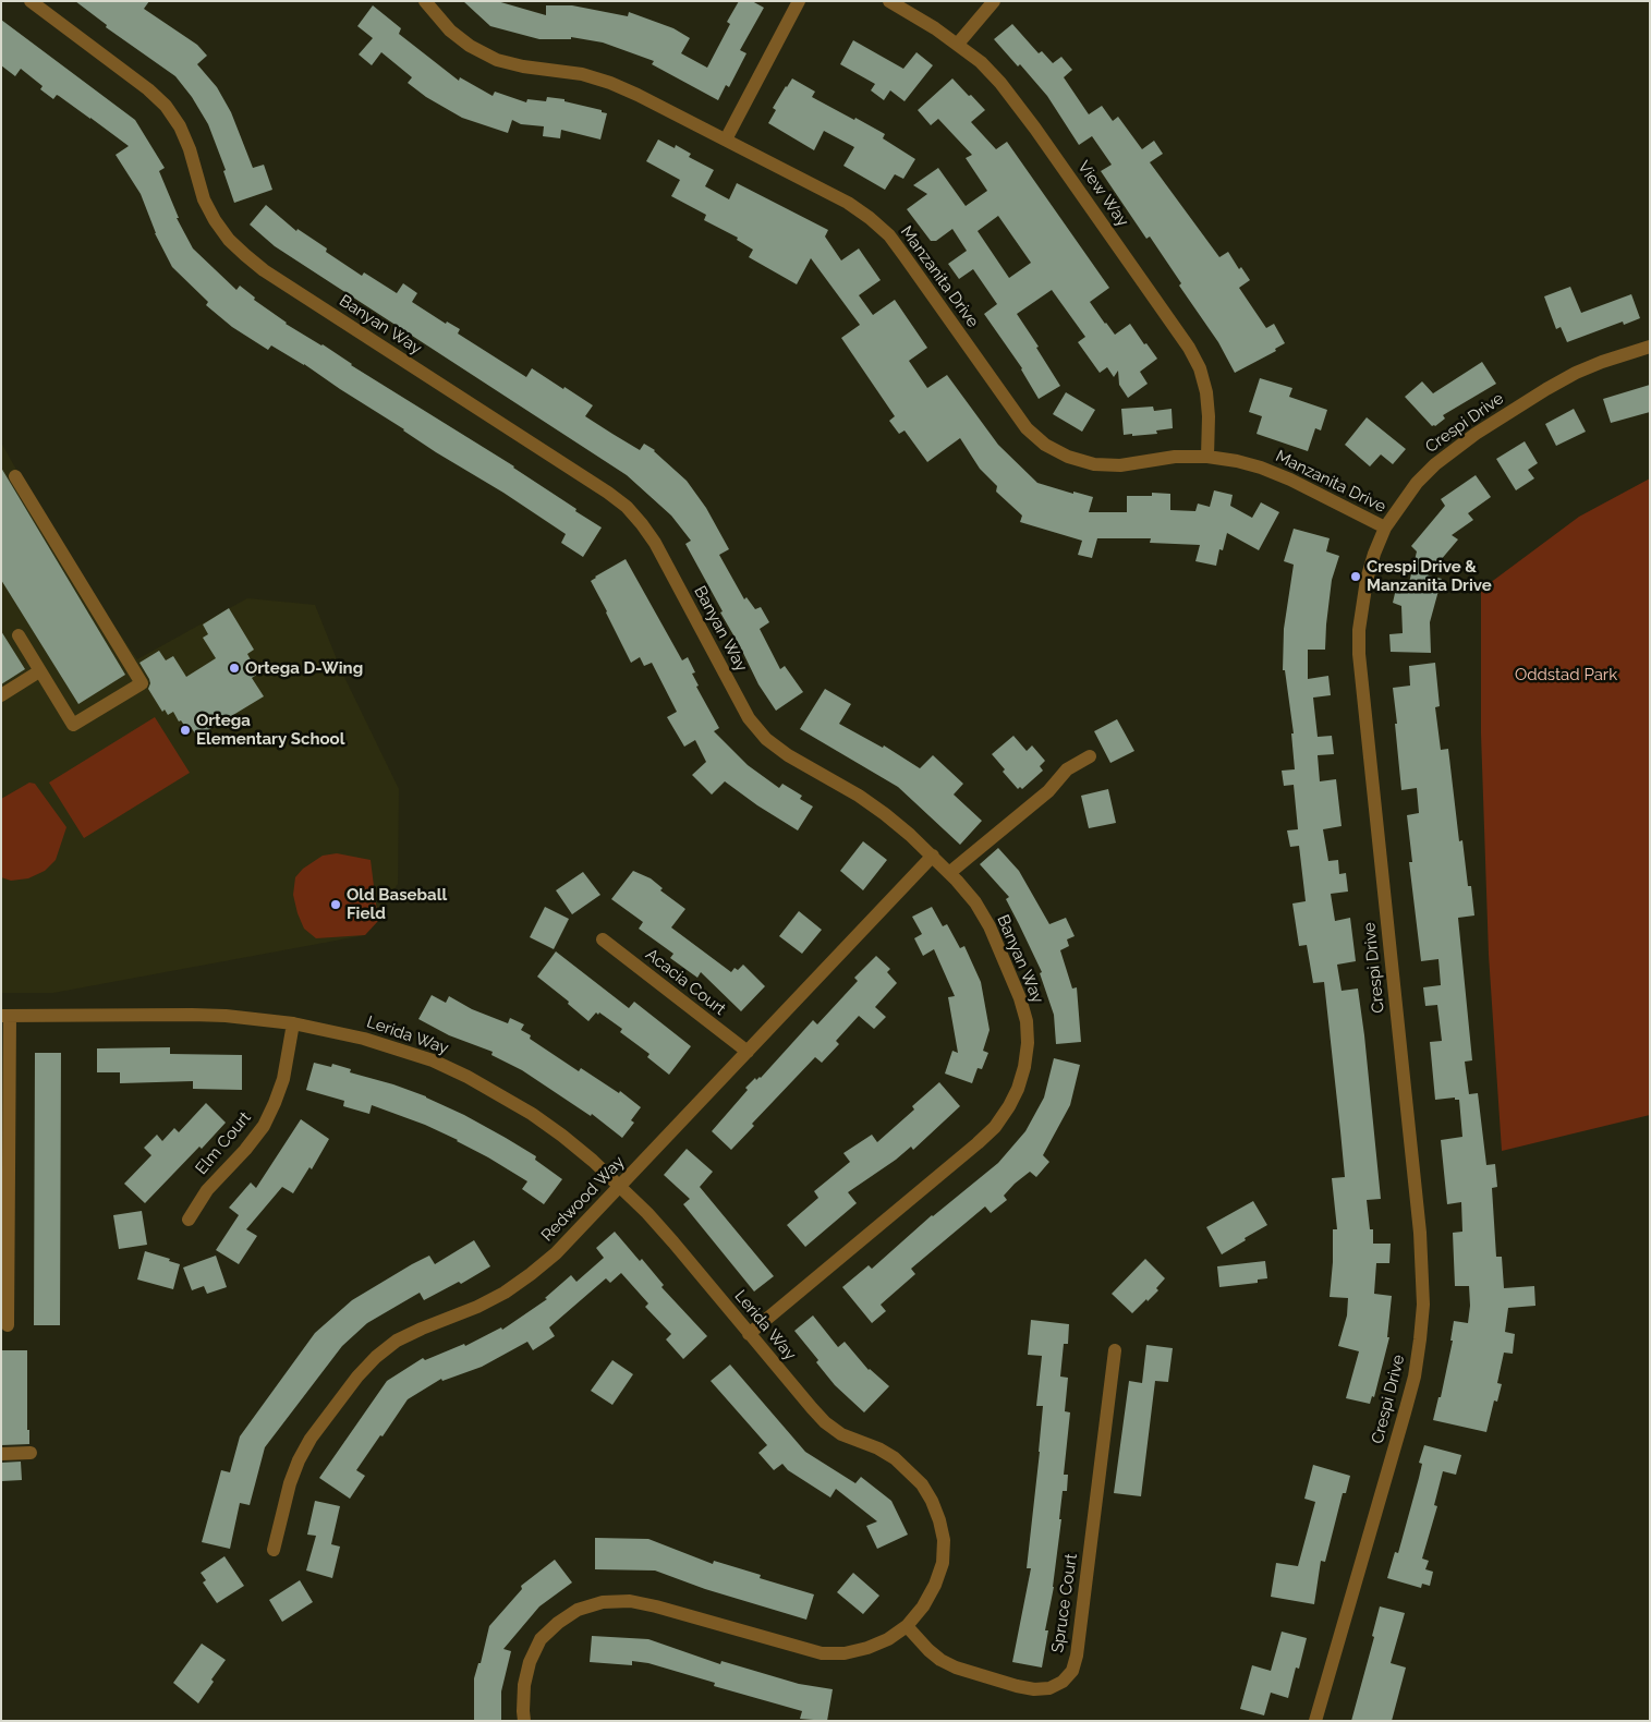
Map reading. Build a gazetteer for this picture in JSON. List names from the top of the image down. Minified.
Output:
{"streets":{"street":["View Way","Manzanita Drive","Banyan Way","Crespi Drive","Acacia Court","Lerida Way","Elm Court","Redwood Way","Spruce Court"]},"crossings":[["View Way","Manzanita Drive"],["Manzanita Drive","Crespi Drive"],["Banyan Way","Lerida Way"],["Banyan Way","Redwood Way"],["Acacia Court","Redwood Way"],["Lerida Way","Elm Court"],["Lerida Way","Redwood Way"],["Lerida Way","Spruce Court"]],"parks":["Oddstad Park"],"places":["Crespi Drive & Manzanita Drive","Ortega D-Wing","Ortega Elementary School","Old Baseball Field"]}
